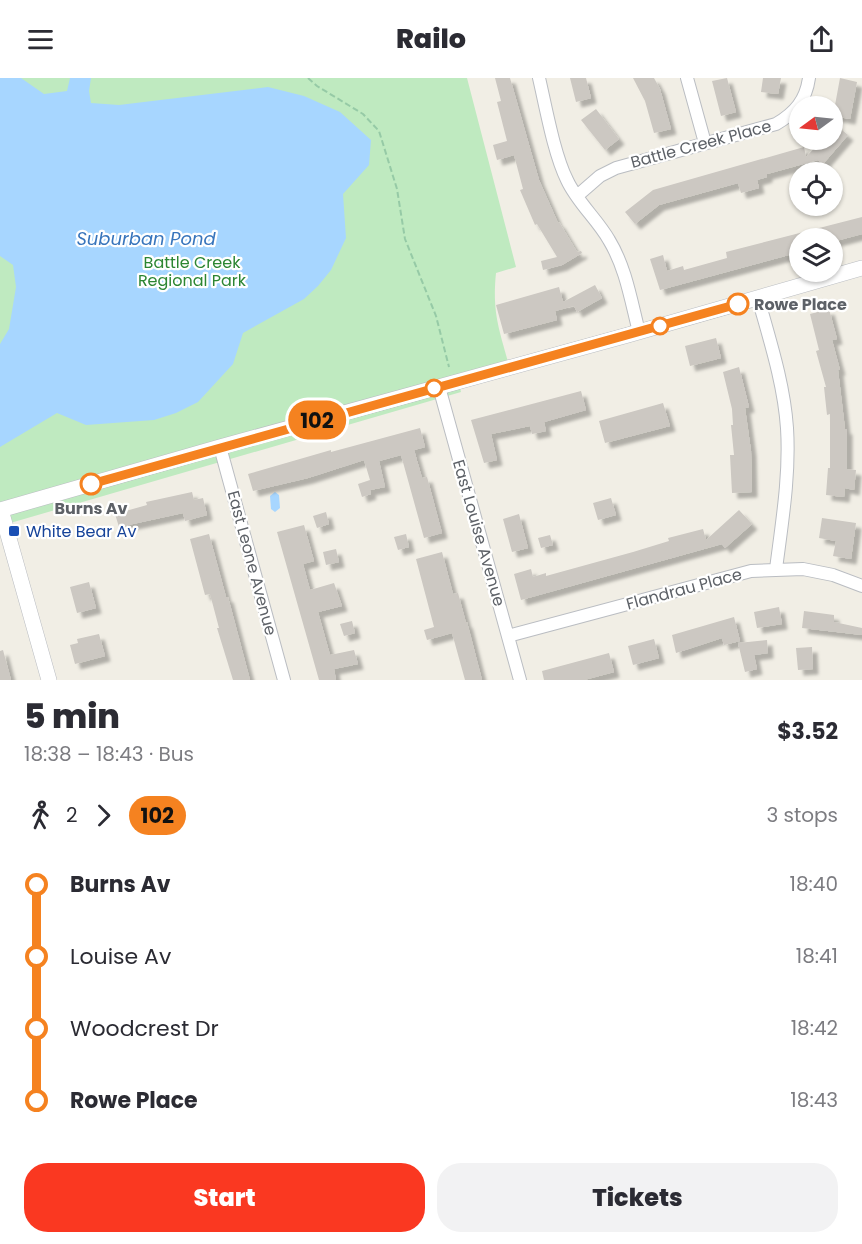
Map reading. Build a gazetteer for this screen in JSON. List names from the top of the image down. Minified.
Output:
{"streets":{"street":["Battle Creek Place","East Louise Avenue","East Leone Avenue","Flandrau Place"]},"crossings":[["East Louise Avenue","Flandrau Place"]],"water":["Suburban Pond"],"parks":["Battle Creek Regional Park"],"places":{"other":["Rowe Place","Burns Av"],"transit":["White Bear Av"]},"lines":["bus line 102"],"north":"left","page":{"header":"Railo","on_map":"102","heading":["5 min","18:38 – 18:43 · Bus","$3.52"],"legs":["2","102","3 stops"],"list":[{"name":"Burns Av","value":"18:40"},{"name":"Louise Av","value":"18:41"},{"name":"Woodcrest Dr","value":"18:42"},{"name":"Rowe Place","value":"18:43"}],"buttons":["Start","Tickets"]}}
